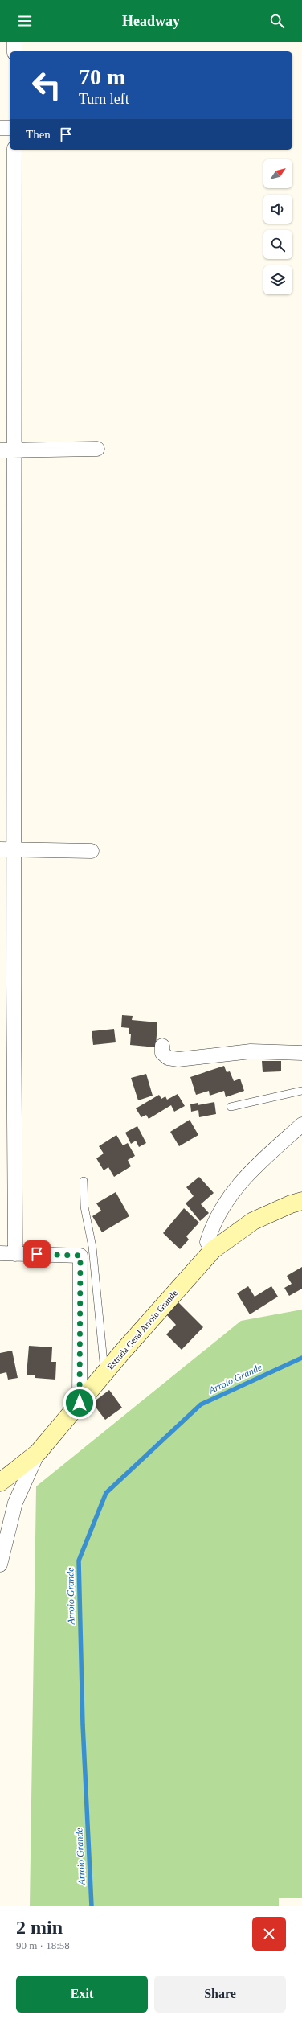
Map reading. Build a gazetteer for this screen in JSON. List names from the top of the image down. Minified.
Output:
{"streets":{"main road":["Estrada Geral Arroio Grande"]},"water":["Arroio Grande"],"north":"top right","page":{"header":"Headway","turn":["70 m","Turn left"],"then":"Then","heading":["2 min","90 m · 18:58"],"buttons":["Exit","Share"]}}
